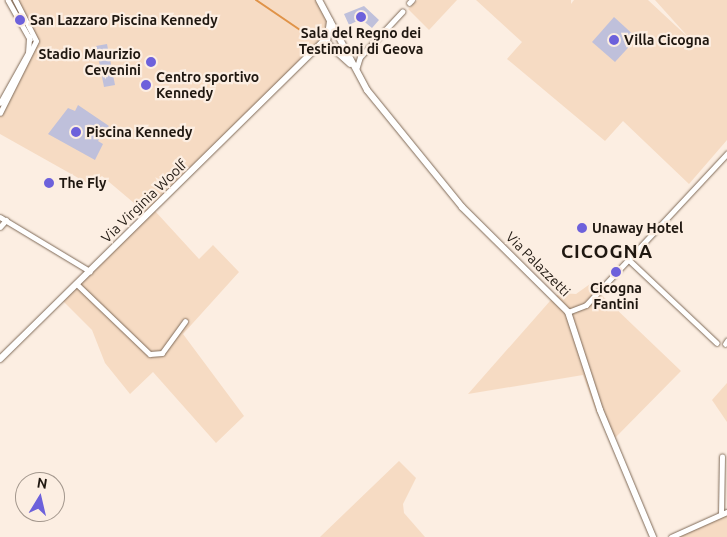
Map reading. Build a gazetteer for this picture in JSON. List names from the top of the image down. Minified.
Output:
{"streets":{"main road":["Via Virginia Woolf","Via Palazzetti"]},"crossings":[["Via Virginia Woolf","Via Palazzetti"]],"districts":["CICOGNA"],"places":["Sala del Regno dei Testimoni di Geova","San Lazzaro Piscina Kennedy","Villa Cicogna","Stadio Maurizio Cevenini","Centro sportivo Kennedy","Piscina Kennedy","The Fly","Unaway Hotel","Cicogna Fantini"],"north":"top"}
